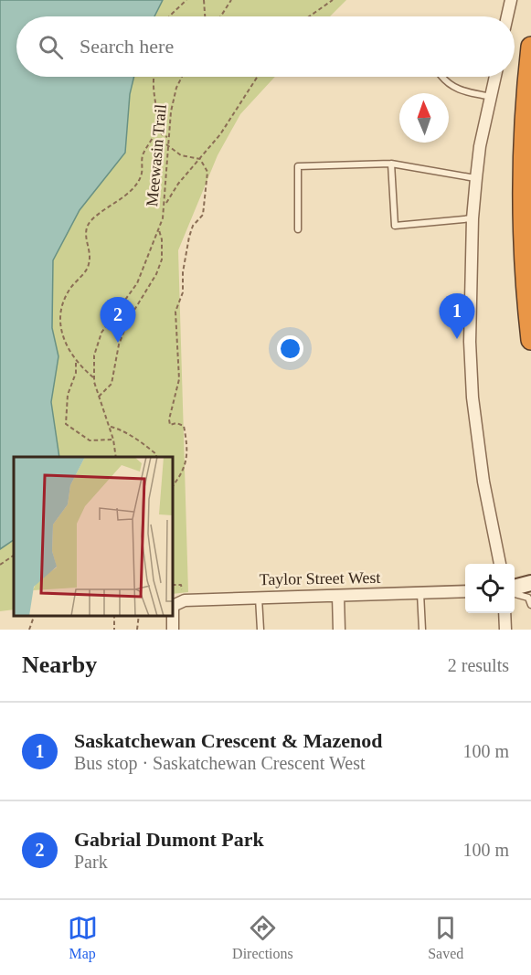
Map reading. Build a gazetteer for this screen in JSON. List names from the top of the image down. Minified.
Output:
{"streets":{"street":["Taylor Street West"],"path":["Meewasin Trail"]},"north":"top","page":{"search":"Search here","pins":["1","2"],"heading":["Nearby","2 results"],"list":[{"mark":"1","name":"Saskatchewan Crescent & Mazenod","note":"Bus stop · Saskatchewan Crescent West","value":"100 m"},{"mark":"2","name":"Gabrial Dumont Park","note":"Park","value":"100 m"}],"nav":["Map","Directions","Saved"]}}
